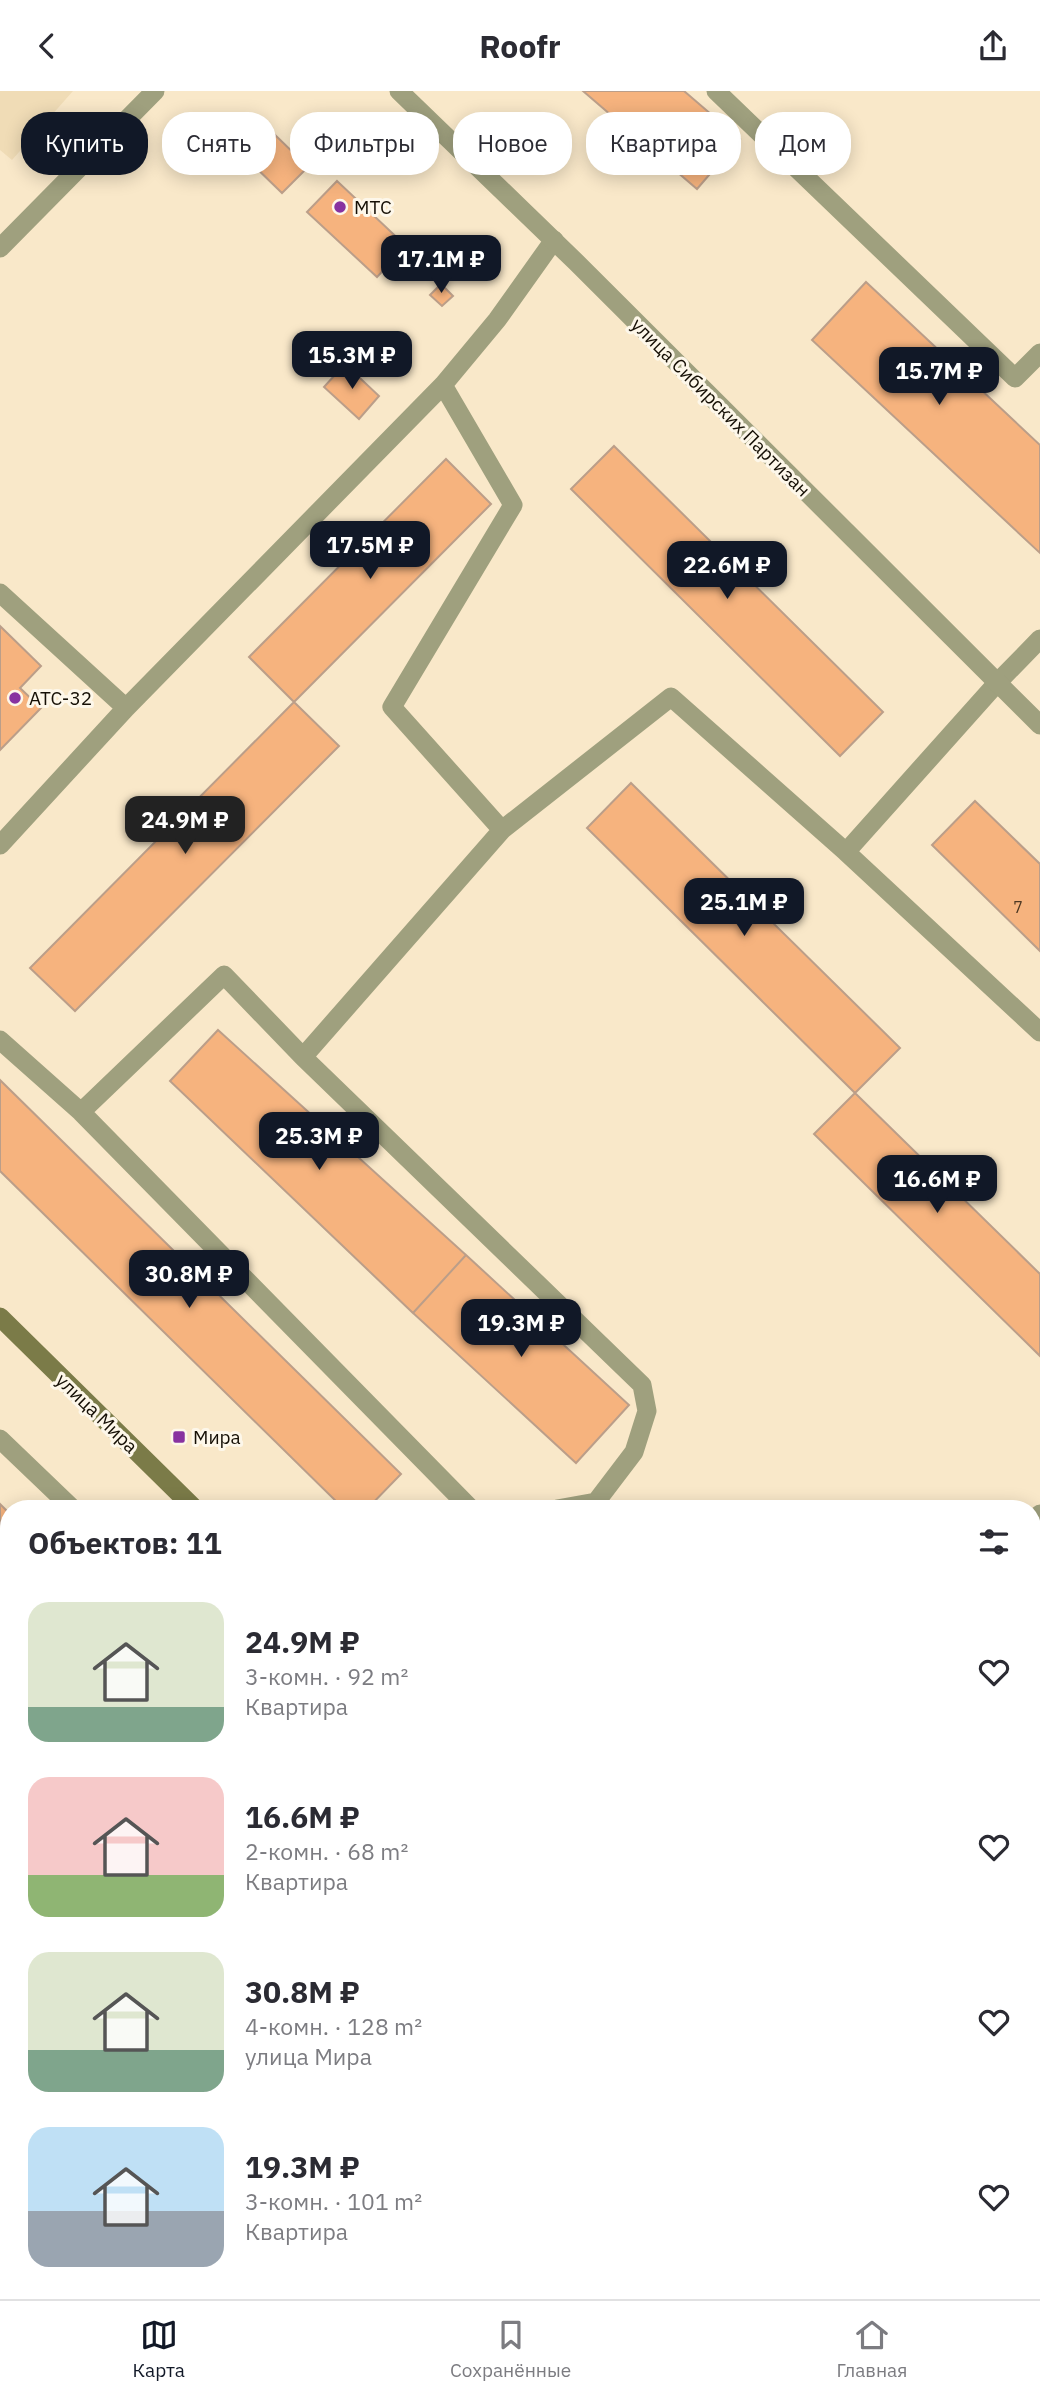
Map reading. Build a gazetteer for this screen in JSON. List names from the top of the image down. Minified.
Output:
{"streets":{"main road":["улица Мира"],"street":["улица Сибирских Партизан"]},"places":{"other":["МТС","АТС-32"],"transit":["Мира"]},"house_numbers":["7"],"page":{"header":"Roofr","chip":["Купить","Снять","Фильтры","Новое","Квартира","Дом"],"price":["17.1M ₽","15.3M ₽","15.7M ₽","17.5M ₽","22.6M ₽","24.9M ₽","25.1M ₽","25.3M ₽","16.6M ₽","30.8M ₽","19.3M ₽"],"heading":"Объектов: 11","list":[{"name":"24.9M ₽","note":"3-комн. · 92 m² · Квартира"},{"name":"16.6M ₽","note":"2-комн. · 68 m² · Квартира"},{"name":"30.8M ₽","note":"4-комн. · 128 m² · улица Мира"},{"name":"19.3M ₽","note":"3-комн. · 101 m² · Квартира"}],"tabs":["Карта","Сохранённые","Главная"]}}
